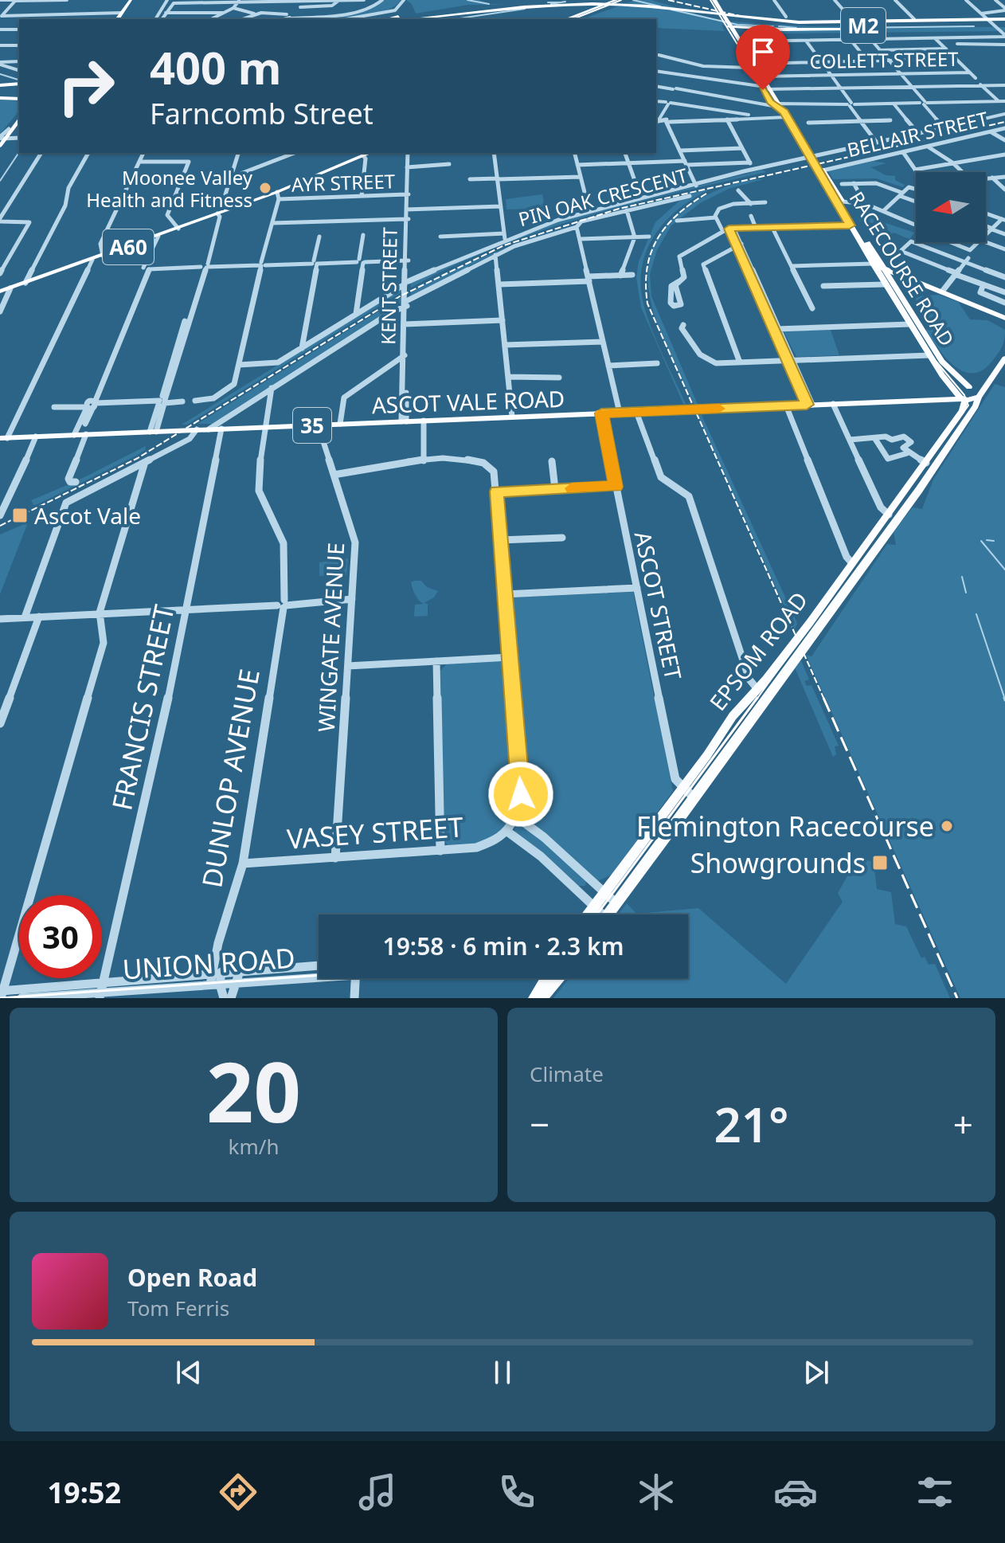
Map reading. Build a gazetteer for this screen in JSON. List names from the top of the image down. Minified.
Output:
{"streets":{"highway":["M2","RACECOURSE ROAD"],"main road":["A60","ASCOT VALE ROAD","35","EPSOM ROAD"],"street":["COLLETT STREET","BELLAIR STREET","AYR STREET","PIN OAK CRESCENT","KENT STREET","ASCOT STREET","WINGATE AVENUE","FRANCIS STREET","DUNLOP AVENUE","VASEY STREET","UNION ROAD"]},"crossings":[["COLLETT STREET","RACECOURSE ROAD"],["BELLAIR STREET","PIN OAK CRESCENT"],["BELLAIR STREET","RACECOURSE ROAD"],["AYR STREET","KENT STREET"],["PIN OAK CRESCENT","RACECOURSE ROAD"],["PIN OAK CRESCENT","KENT STREET"],["RACECOURSE ROAD","ASCOT VALE ROAD"],["RACECOURSE ROAD","35"],["RACECOURSE ROAD","EPSOM ROAD"],["KENT STREET","ASCOT VALE ROAD"],["ASCOT VALE ROAD","35"],["ASCOT VALE ROAD","ASCOT STREET"],["ASCOT VALE ROAD","WINGATE AVENUE"],["ASCOT VALE ROAD","EPSOM ROAD"],["ASCOT VALE ROAD","FRANCIS STREET"],["ASCOT VALE ROAD","DUNLOP AVENUE"],["35","EPSOM ROAD"],["ASCOT STREET","EPSOM ROAD"],["WINGATE AVENUE","VASEY STREET"],["FRANCIS STREET","UNION ROAD"],["DUNLOP AVENUE","VASEY STREET"],["DUNLOP AVENUE","UNION ROAD"]],"places":{"other":["Moonee Valley Health and Fitness","Flemington Racecourse"],"transit":["Ascot Vale","Showgrounds"]},"north":"left","page":{"turn":["400 m","Farncomb Street"],"limit":"30","trip":"19:58 · 6 min · 2.3 km","tile":[["20","km/h"],"Climate"],"heat":["−","21°","+"],"song":["Open Road","Tom Ferris"],"tabs":"19:52"}}
